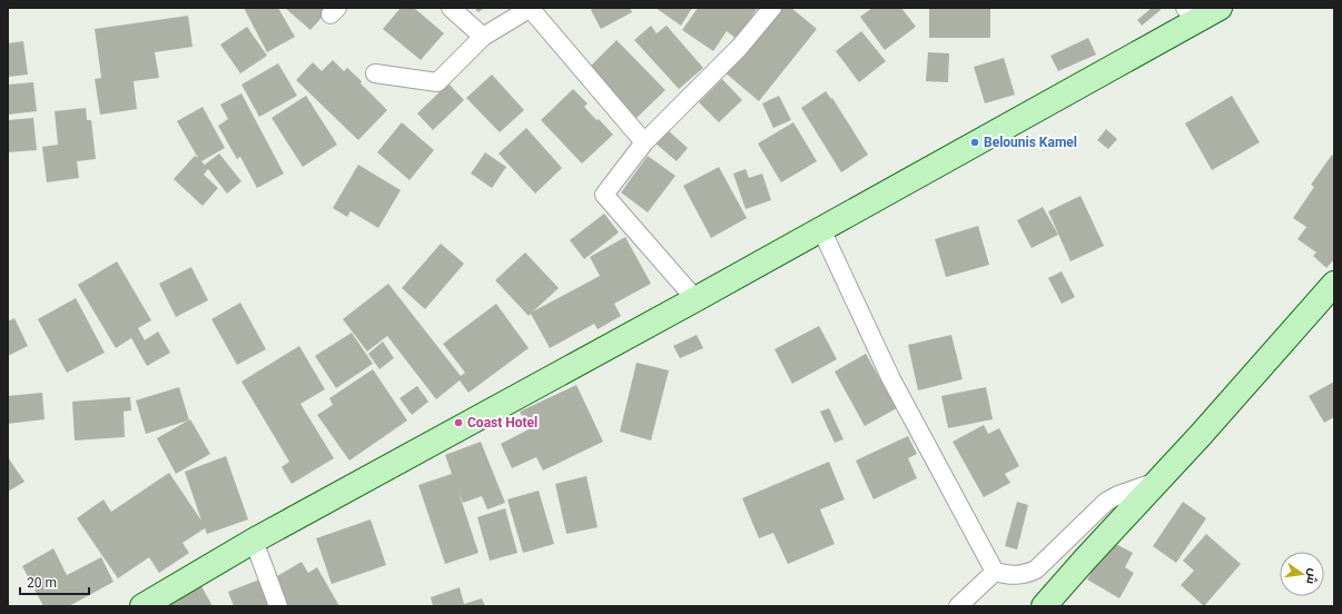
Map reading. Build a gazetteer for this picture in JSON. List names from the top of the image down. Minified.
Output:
{"places":["Belounis Kamel","Coast Hotel"],"scale_bar":"20 m","north":"right"}
